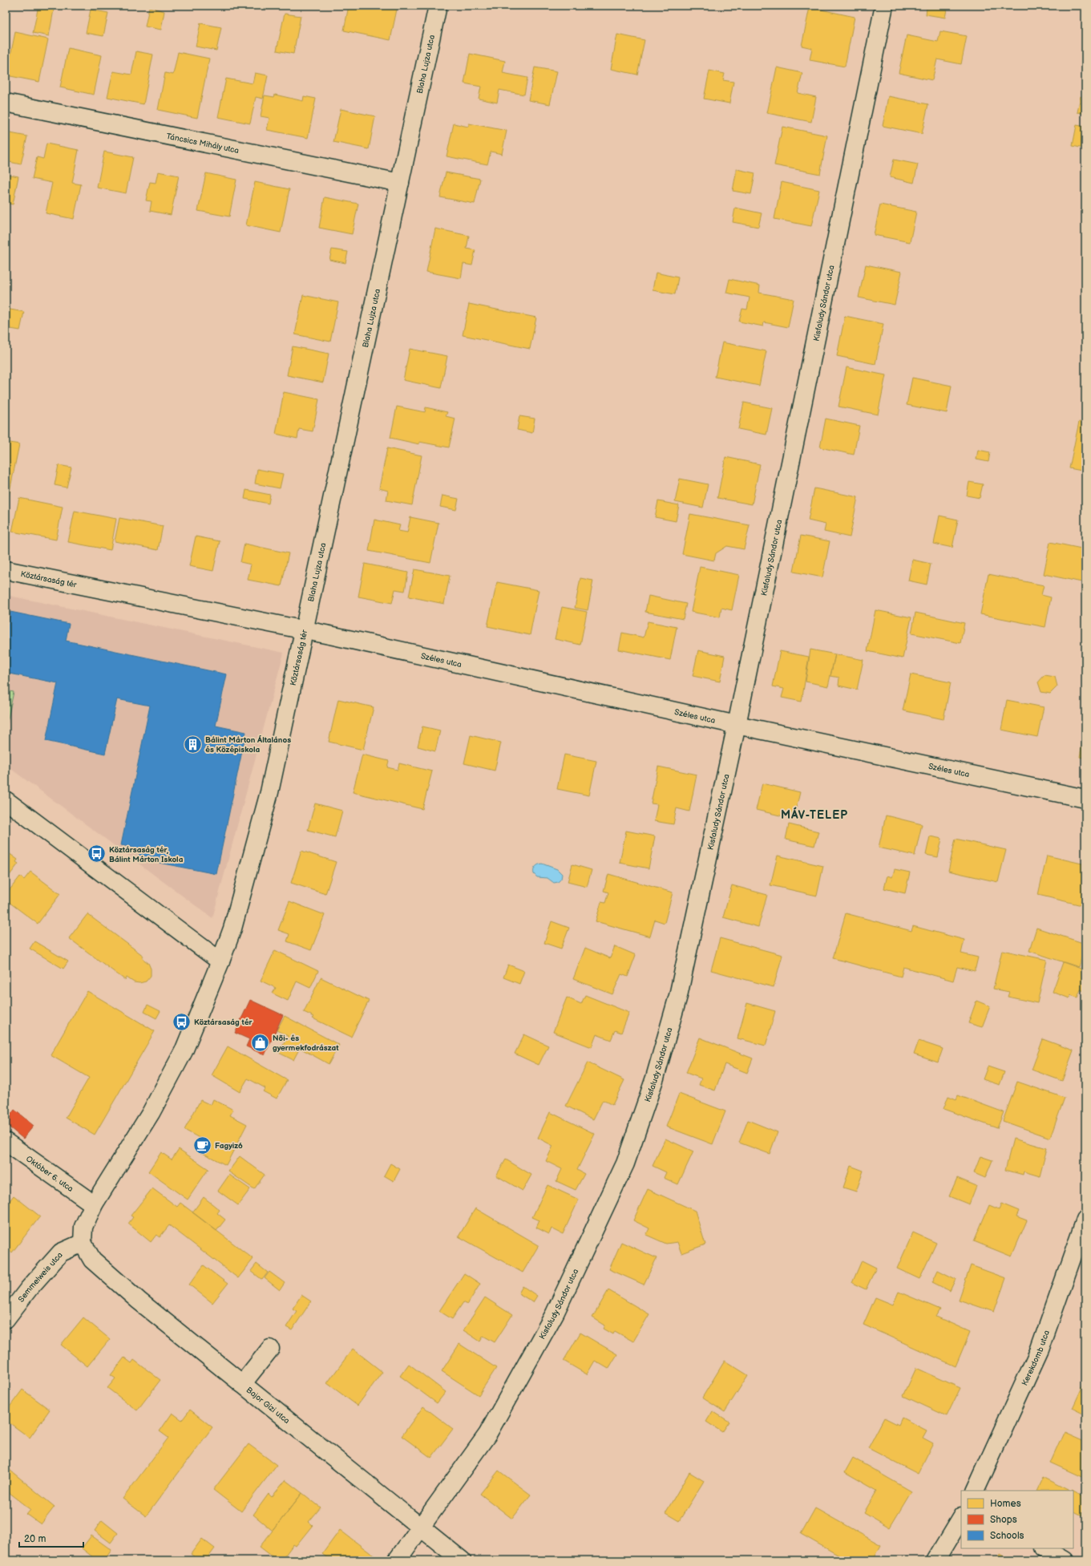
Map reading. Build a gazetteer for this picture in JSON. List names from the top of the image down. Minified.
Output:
{"streets":{"street":["Blaha Lujza utca","Táncsics Mihály utca","Kisfaludy Sándor utca","Köztársaság tér","Széles utca","Október 6. utca","Semmelweis utca","Kerekdomb utca","Bajor Gizi utca"]},"crossings":[["Blaha Lujza utca","Táncsics Mihály utca"],["Blaha Lujza utca","Köztársaság tér"],["Blaha Lujza utca","Széles utca"],["Kisfaludy Sándor utca","Széles utca"],["Kisfaludy Sándor utca","Bajor Gizi utca"],["Köztársaság tér","Széles utca"],["Köztársaság tér","Október 6. utca"],["Semmelweis utca","Bajor Gizi utca"]],"districts":["MÁV-TELEP"],"places":{"building":["Bálint Márton Általános és Középiskola"],"bus stop":["Köztársaság tér, Bálint Márton Iskola","Köztársaság tér"],"shop":["Női- és gyermekfodrászat"],"cafe":["Fagyizó"]},"legend":["Homes","Shops","Schools"],"scale_bar":"20 m"}
